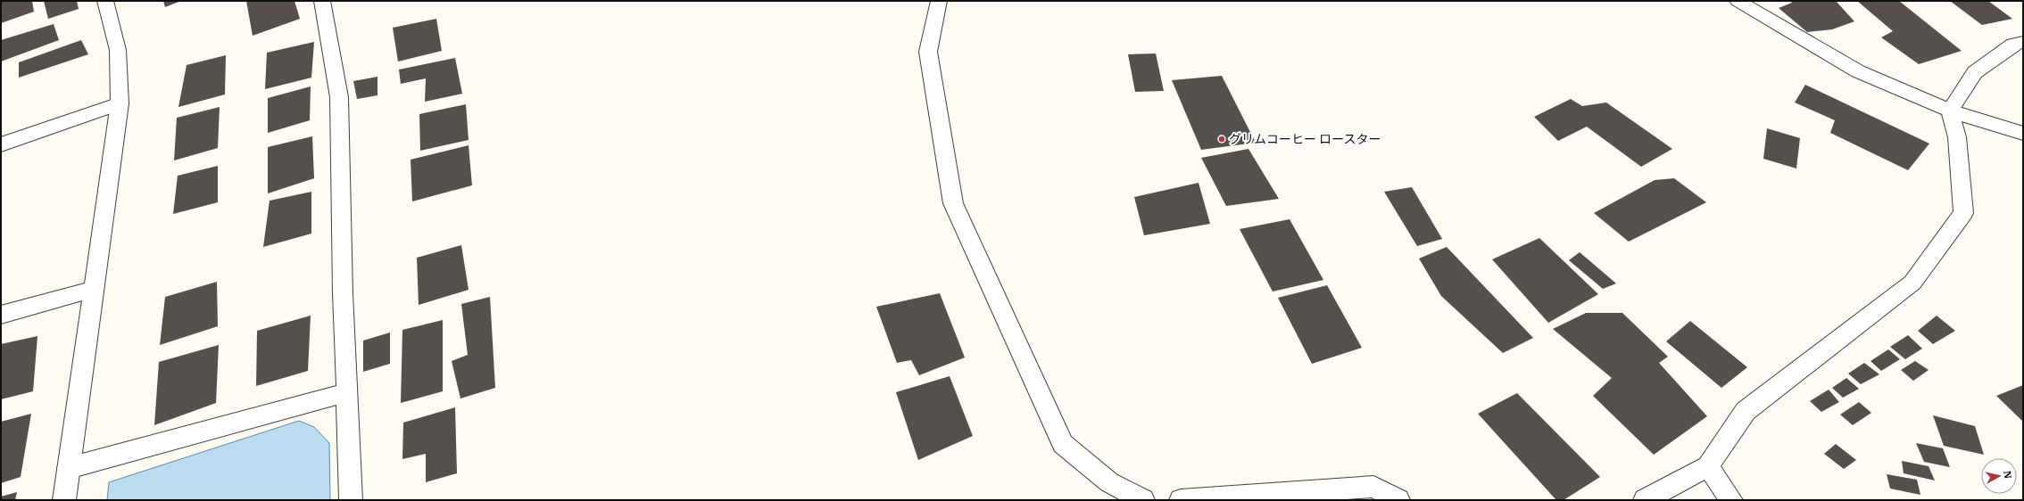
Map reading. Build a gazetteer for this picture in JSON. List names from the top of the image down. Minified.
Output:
{"places":["グリムコーヒー ロースター"],"north":"right"}
